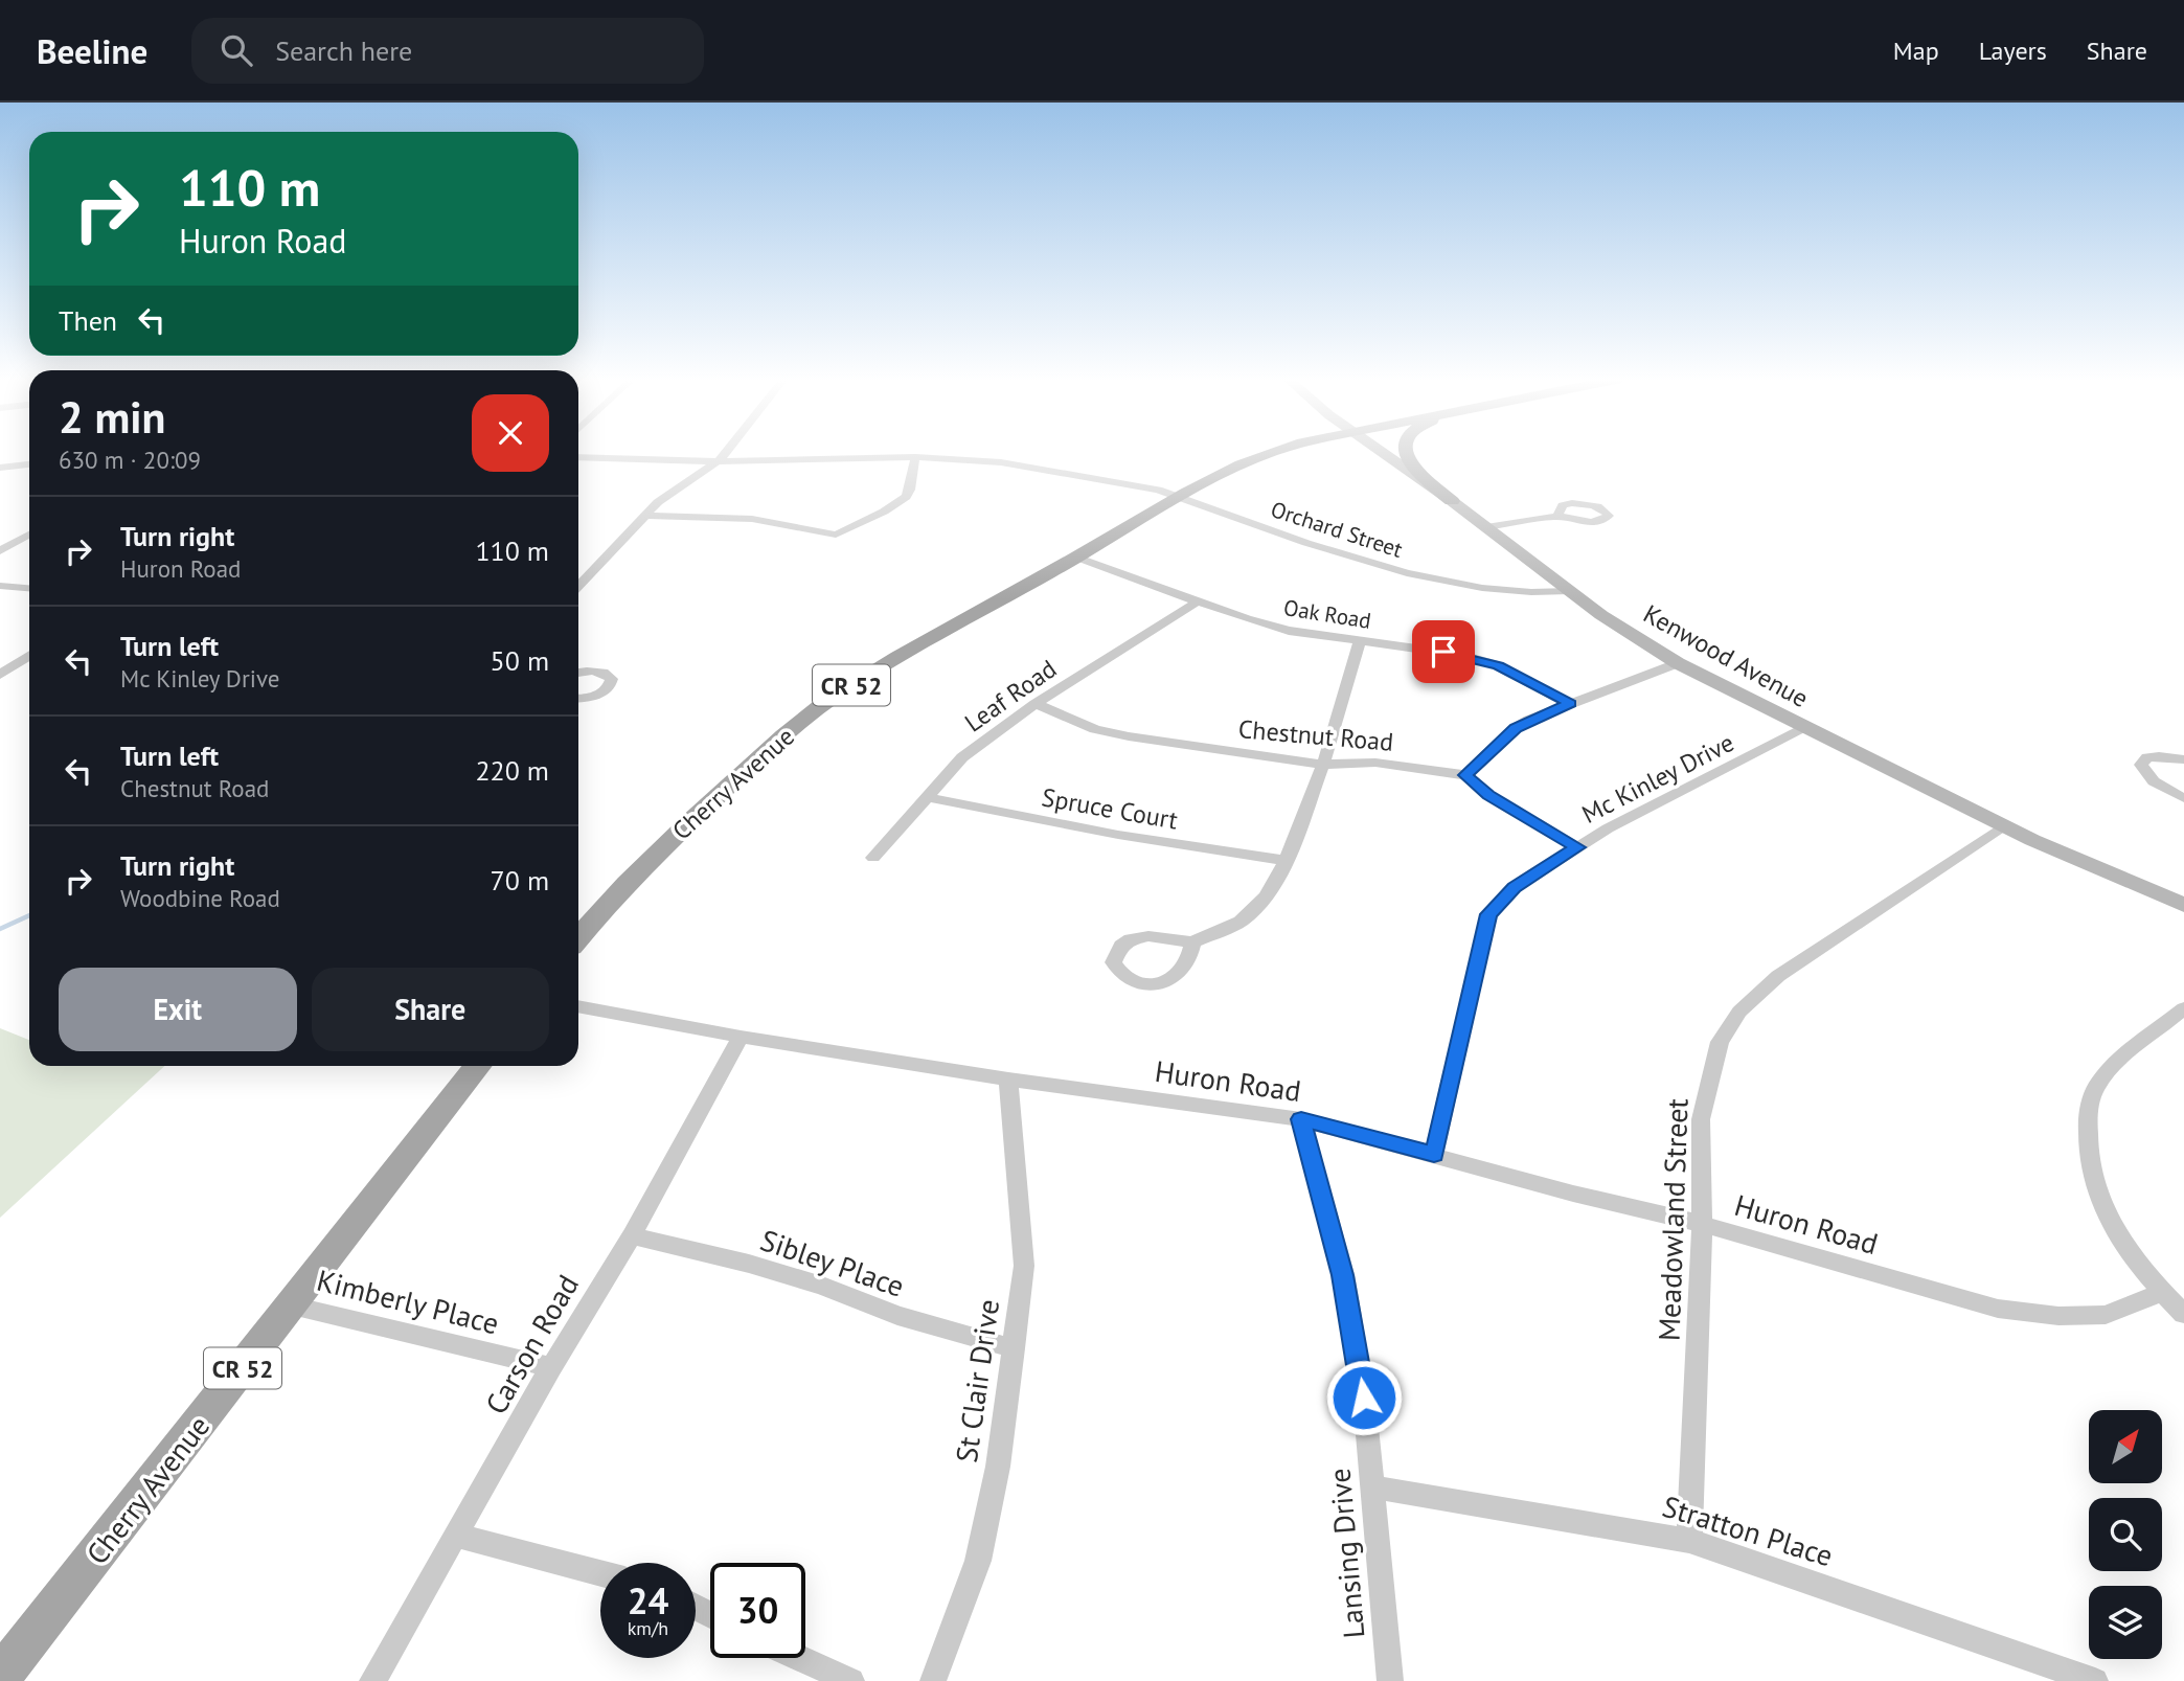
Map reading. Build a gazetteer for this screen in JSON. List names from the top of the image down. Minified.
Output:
{"streets":{"main road":["Kenwood Avenue","CR 52","Cherry Avenue"],"street":["Orchard Street","Oak Road","Leaf Road","Chestnut Road","Mc Kinley Drive","Spruce Court","Huron Road","Meadowland Street","Sibley Place","Kimberly Place","Carson Road","St Clair Drive","Stratton Place","Lansing Drive"]},"crossings":[["Orchard Street","Kenwood Avenue"],["Orchard Street","Cherry Avenue"],["Oak Road","Leaf Road"],["Oak Road","Cherry Avenue"],["Kenwood Avenue","Mc Kinley Drive"],["Kenwood Avenue","Meadowland Street"],["Leaf Road","Chestnut Road"],["Leaf Road","Spruce Court"],["Mc Kinley Drive","Huron Road"],["Cherry Avenue","Kimberly Place"],["Huron Road","Meadowland Street"],["Huron Road","Carson Road"],["Huron Road","St Clair Drive"],["Huron Road","Lansing Drive"],["Meadowland Street","Stratton Place"],["Sibley Place","Carson Road"],["Sibley Place","St Clair Drive"],["Kimberly Place","Carson Road"],["Stratton Place","Lansing Drive"]],"north":"top right","page":{"header":"Beeline","search":"Search here","nav":["Map","Layers","Share"],"turn":["110 m","Huron Road"],"then":"Then","heading":["2 min","630 m · 20:09"],"list":[{"name":"Turn right","note":"Huron Road","value":"110 m"},{"name":"Turn left","note":"Mc Kinley Drive","value":"50 m"},{"name":"Turn left","note":"Chestnut Road","value":"220 m"},{"name":"Turn right","note":"Woodbine Road","value":"70 m"}],"buttons":["Exit","Share"],"speed":"24 km/h","limit":"30"}}
